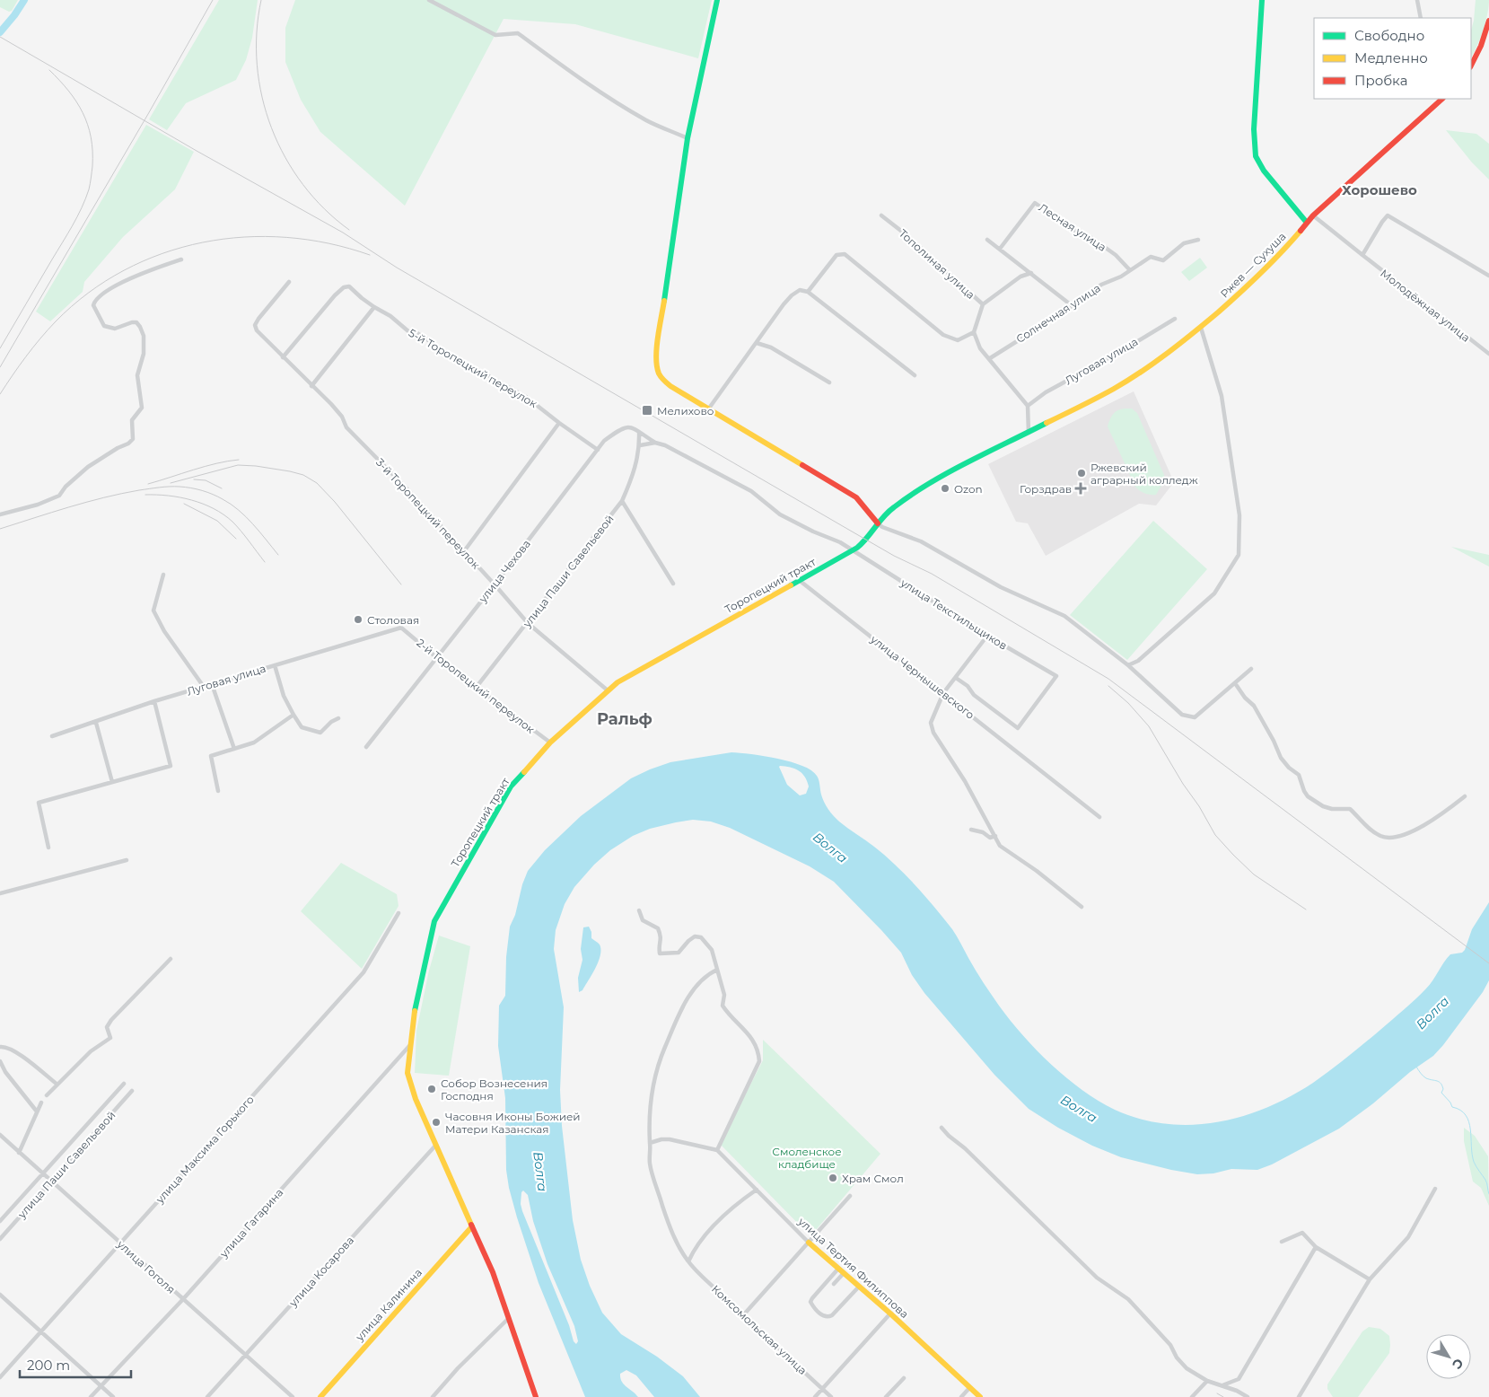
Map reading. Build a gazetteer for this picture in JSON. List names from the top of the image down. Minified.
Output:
{"streets":{"main road":["Ржев — Сухуша","Торопецкий тракт","улица Тертия Филиппова","улица Калинина"],"street":["Лесная улица","Тополиная улица","Молодёжная улица","Солнечная улица","Луговая улица","5-й Торопецкий переулок","3-й Торопецкий переулок","улица Чехова","улица Паши Савельевой","улица Текстильщиков","улица Чернышевского","2-й Торопецкий переулок","улица Максима Горького","улица Гагарина","улица Гоголя","улица Косарова","Комсомольская улица"]},"crossings":[["Лесная улица","Солнечная улица"],["Ржев — Сухуша","Молодёжная улица"],["Луговая улица","2-й Торопецкий переулок"],["5-й Торопецкий переулок","3-й Торопецкий переулок"],["5-й Торопецкий переулок","улица Чехова"],["3-й Торопецкий переулок","улица Чехова"],["3-й Торопецкий переулок","улица Паши Савельевой"],["3-й Торопецкий переулок","Торопецкий тракт"],["улица Чехова","улица Паши Савельевой"],["улица Чехова","2-й Торопецкий переулок"],["улица Паши Савельевой","2-й Торопецкий переулок"],["улица Паши Савельевой","улица Гоголя"],["Торопецкий тракт","улица Текстильщиков"],["Торопецкий тракт","улица Чернышевского"],["Торопецкий тракт","2-й Торопецкий переулок"],["Торопецкий тракт","улица Гагарина"],["Торопецкий тракт","улица Косарова"],["Торопецкий тракт","улица Калинина"],["улица Максима Горького","улица Гоголя"],["улица Гагарина","улица Гоголя"],["улица Гоголя","улица Косарова"]],"districts":["Хорошево","Ральф"],"water":["Волга"],"parks":["Смоленское кладбище"],"places":{"transit":["Мелихово"],"other":["Ржевский аграрный колледж","Ozon","Столовая","Собор Вознесения Господня","Часовня Иконы Божией Матери Казанская","Храм Смол"],"health":["Горздрав"]},"legend":["Свободно","Медленно","Пробка"],"scale_bar":"200 m","north":"bottom right"}
